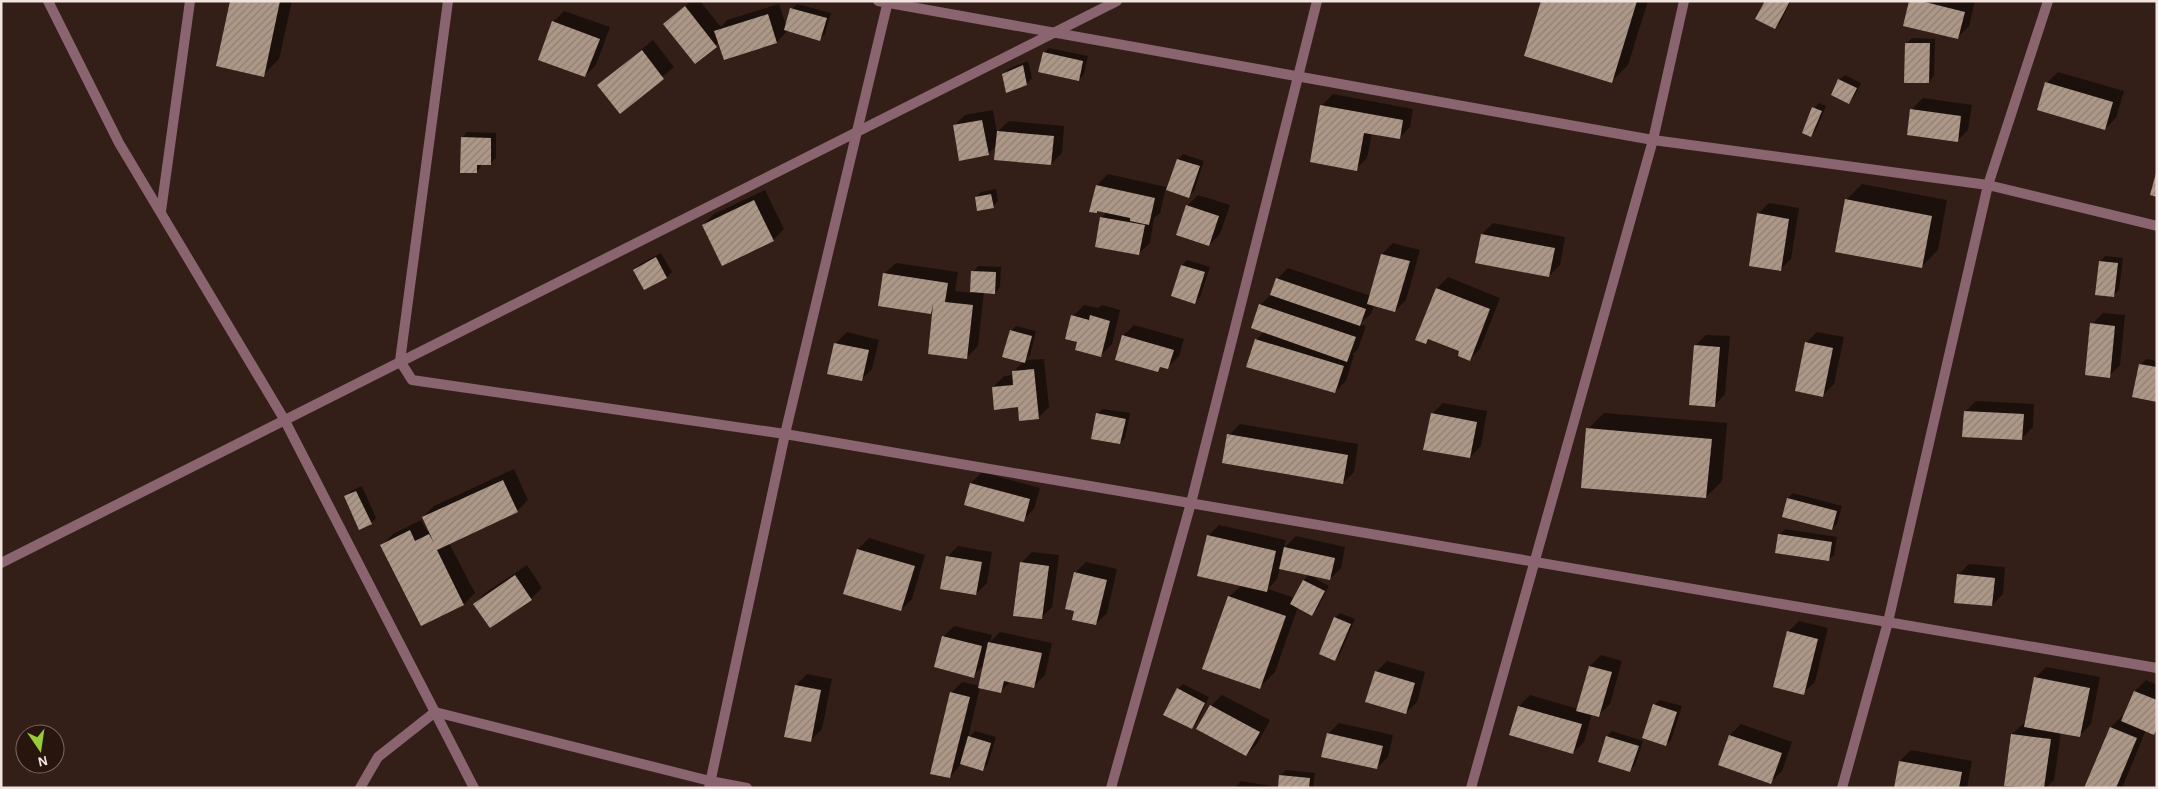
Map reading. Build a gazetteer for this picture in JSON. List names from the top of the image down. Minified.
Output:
{"north":"bottom"}
